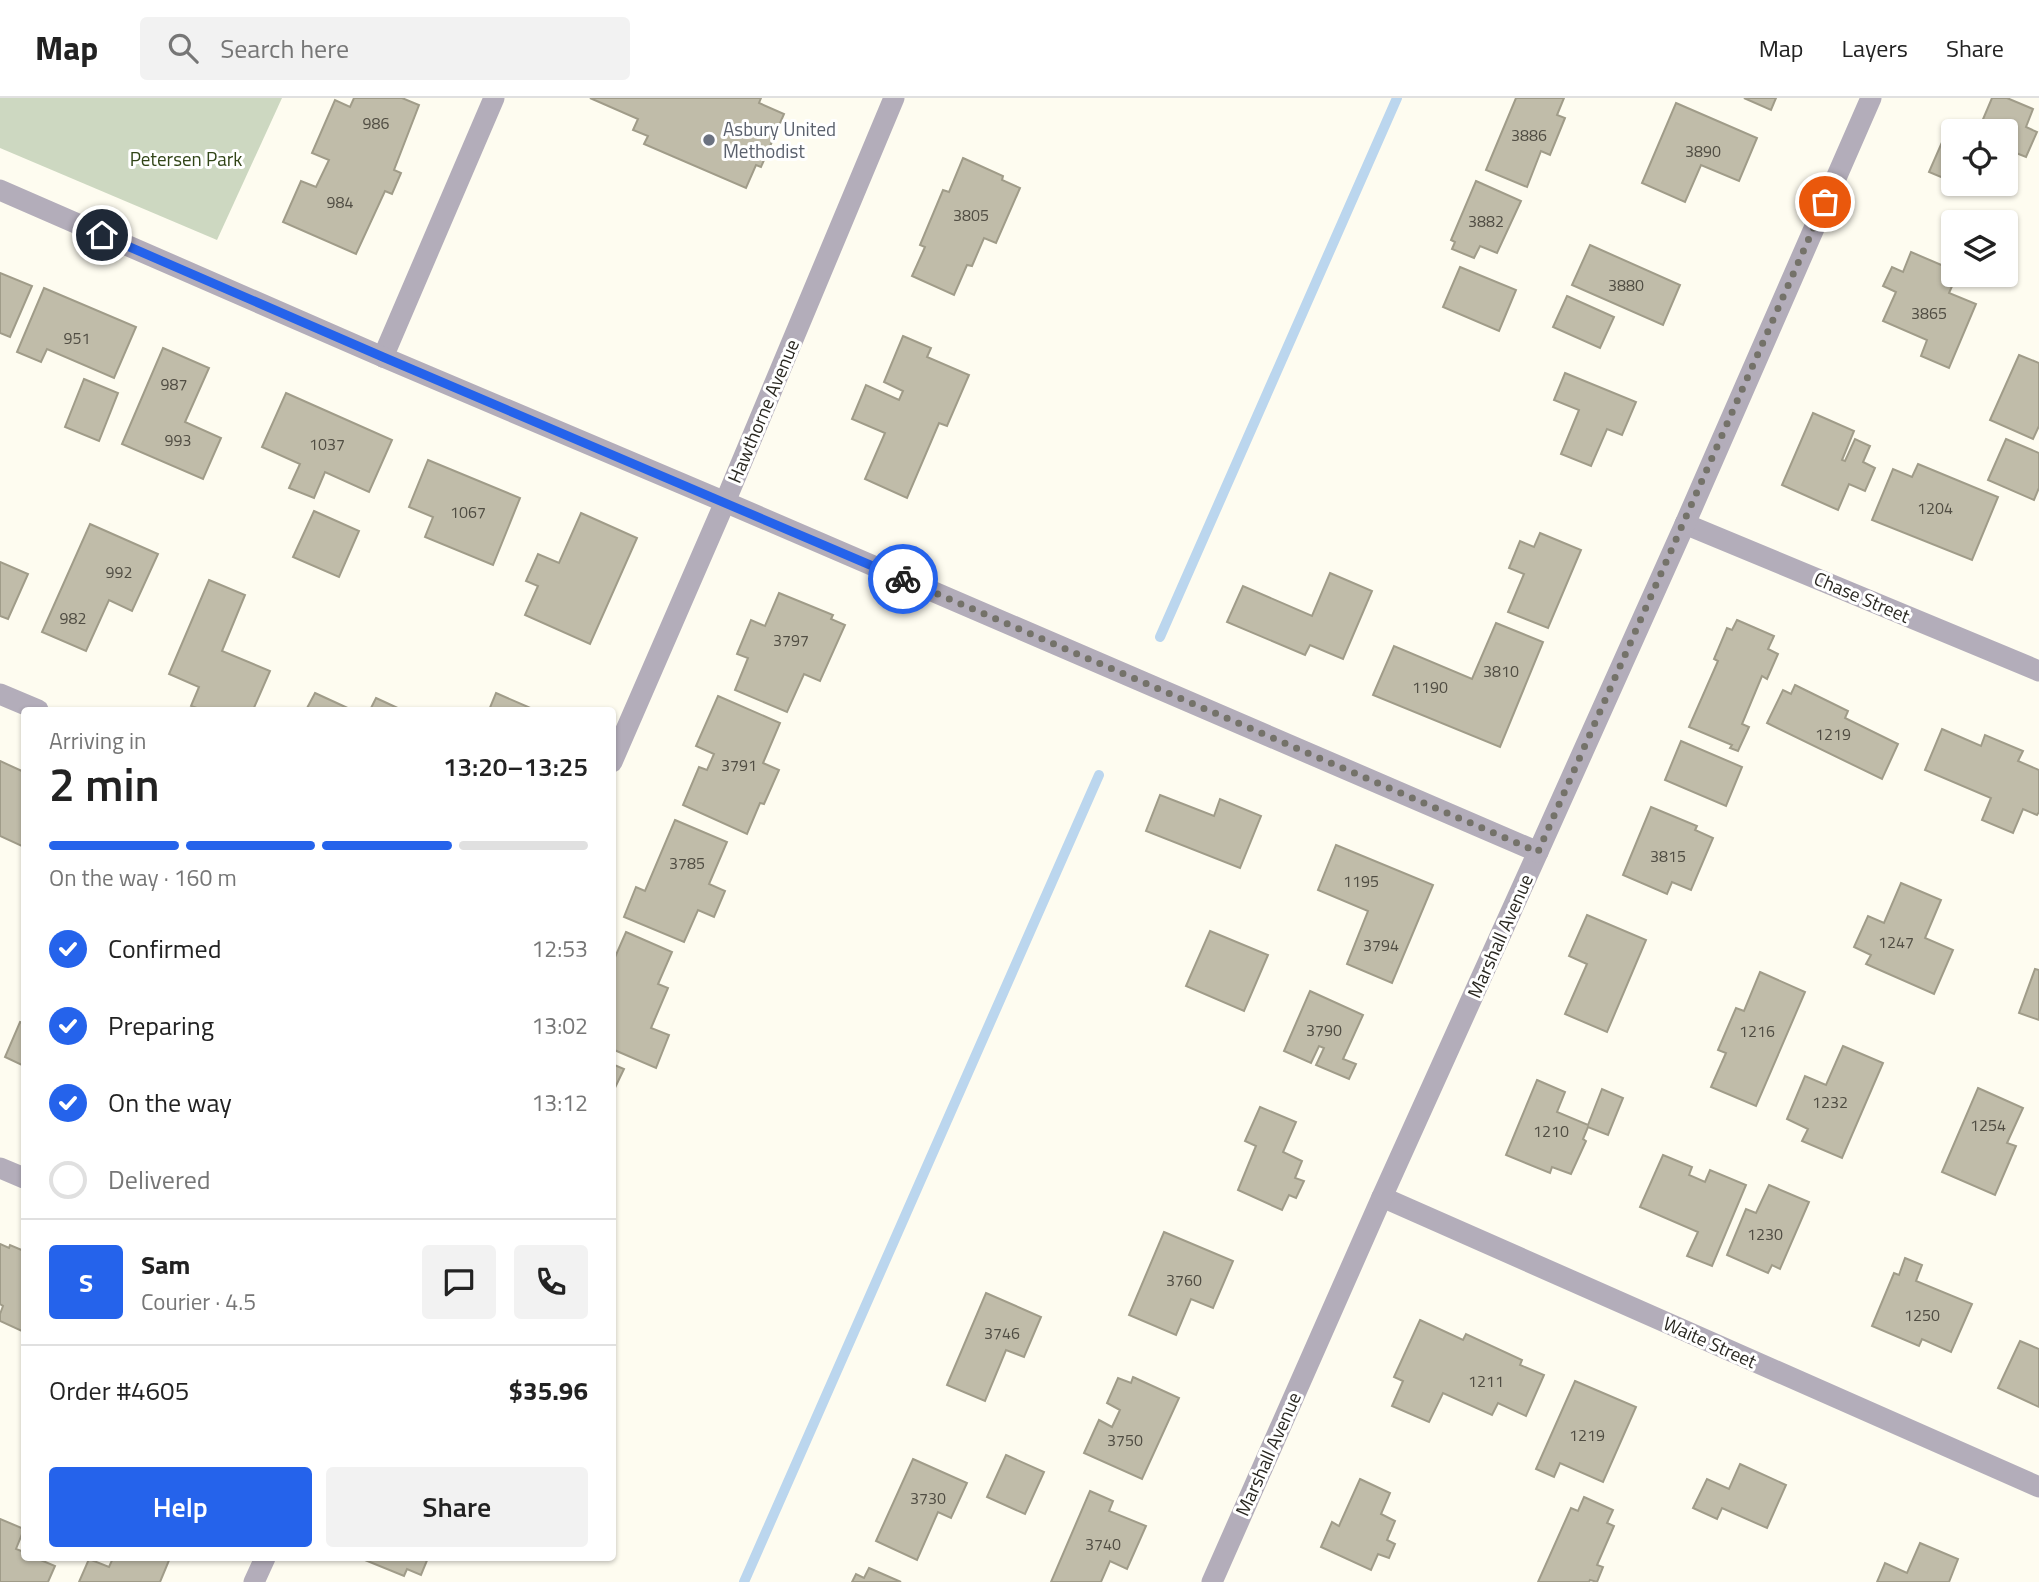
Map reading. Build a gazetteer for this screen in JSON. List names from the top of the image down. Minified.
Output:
{"streets":{"street":["Hawthorne Avenue","Chase Street","Marshall Avenue","Waite Street"]},"crossings":[["Chase Street","Marshall Avenue"],["Marshall Avenue","Waite Street"]],"parks":["Petersen Park"],"places":["Asbury United Methodist"],"house_numbers":["986","3886","3890","984","3805","3882","3880","3865","951","987","993","1037","1204","1067","992","982","3797","3810","1190","1219","3791","3815","3785","1195","1247","3794","3790","1216","1232","1254","1210","1230","3760","1250","3746","1211","1219","3750","3730","3740"],"page":{"header":"Map","search":"Search here","nav":["Map","Layers","Share"],"heading":["2 min","Arriving in","13:20–13:25"],"panel":["Sam","Courier · 4.5","Order #4605","$35.96"],"bar":"On the way · 160 m","list":[["Confirmed","12:53"],["Preparing","13:02"],["On the way","13:12"],"Delivered"],"round":"S","buttons":["Help","Share"]}}
